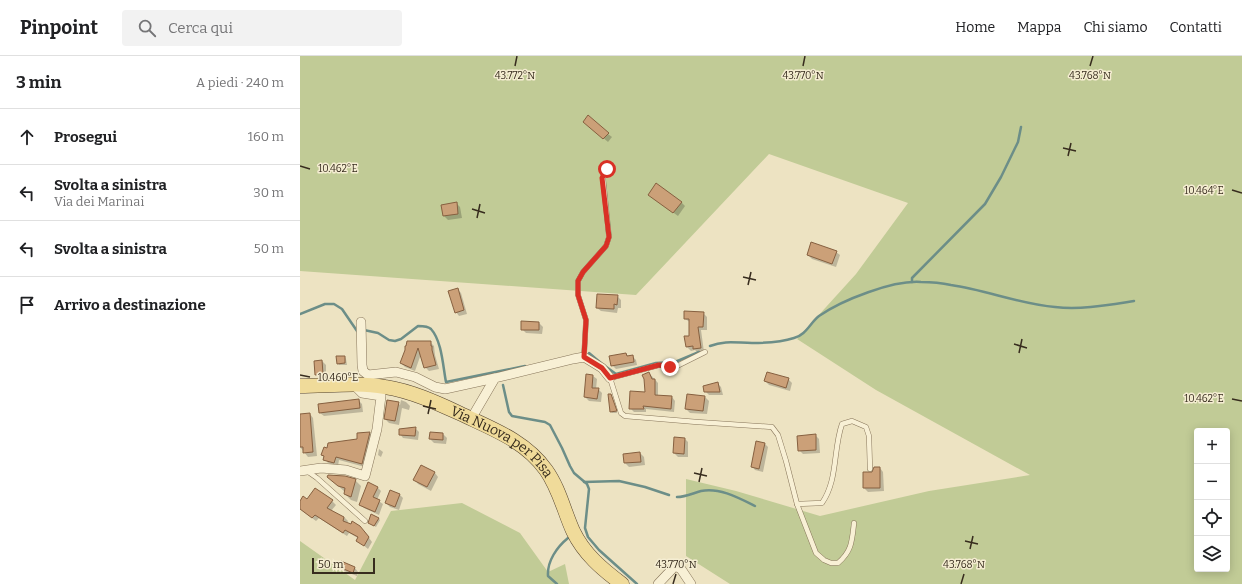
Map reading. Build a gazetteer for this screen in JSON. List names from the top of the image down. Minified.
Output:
{"streets":{"main road":["Via Nuova per Pisa"]},"scale_bar":"50 m","page":{"header":"Pinpoint","search":"Cerca qui","nav":["Home","Mappa","Chi siamo","Contatti"],"heading":["3 min","A piedi · 240 m"],"list":[["Prosegui","160 m"],["Svolta a sinistra","Via dei Marinai","30 m"],["Svolta a sinistra","50 m"],"Arrivo a destinazione"],"map_buttons":["+","−"],"scale":"50 m"},"coordinates":["43.772°N","43.770°N","43.768°N","10.462°E","10.464°E","10.460°E"]}
